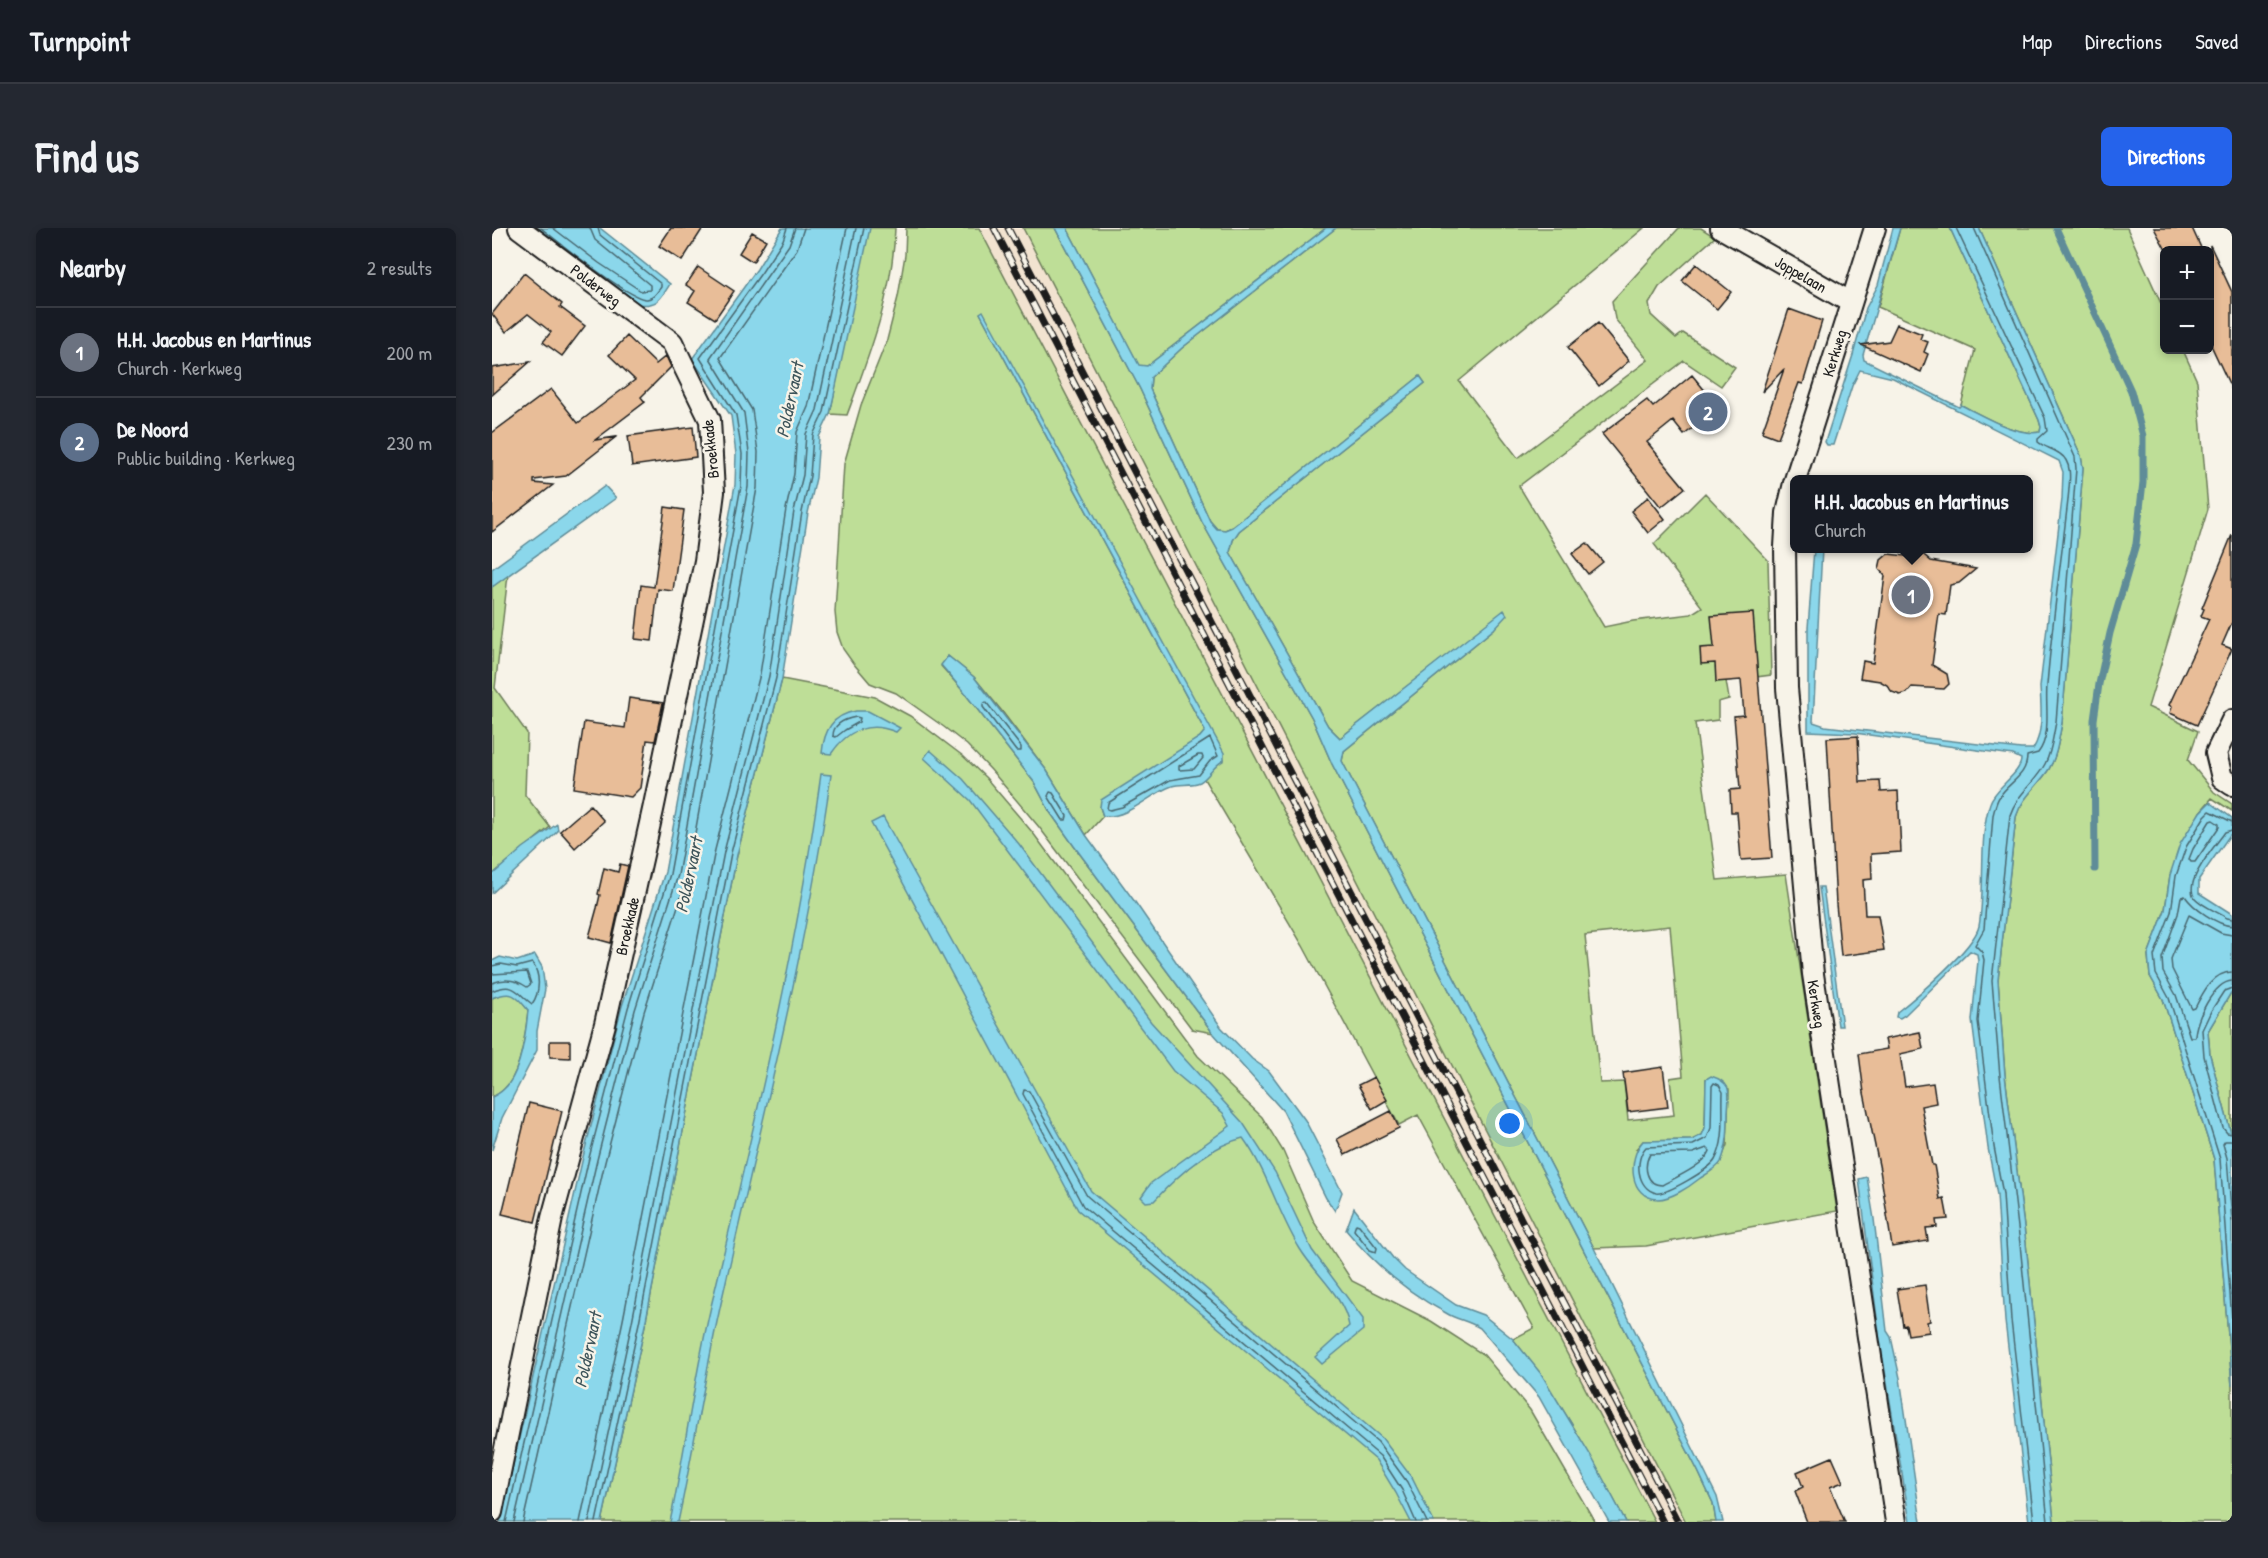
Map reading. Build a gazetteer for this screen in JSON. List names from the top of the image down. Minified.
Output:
{"streets":{"street":["Joppelaan","Polderweg","Kerkweg","Broekkade"]},"crossings":[["Joppelaan","Kerkweg"],["Polderweg","Broekkade"]],"water":["Poldervaart"],"page":{"header":"Turnpoint","nav":["Map","Directions","Saved"],"buttons":"Directions","title":"Find us","heading":["Nearby","2 results"],"map_buttons":["+","−"],"list":[{"mark":"1","name":"H.H. Jacobus en Martinus","note":"Church · Kerkweg","value":"200 m"},{"mark":"2","name":"De Noord","note":"Public building · Kerkweg","value":"230 m"}],"pins":["2","1"],"popup":["H.H. Jacobus en Martinus","Church"]}}
